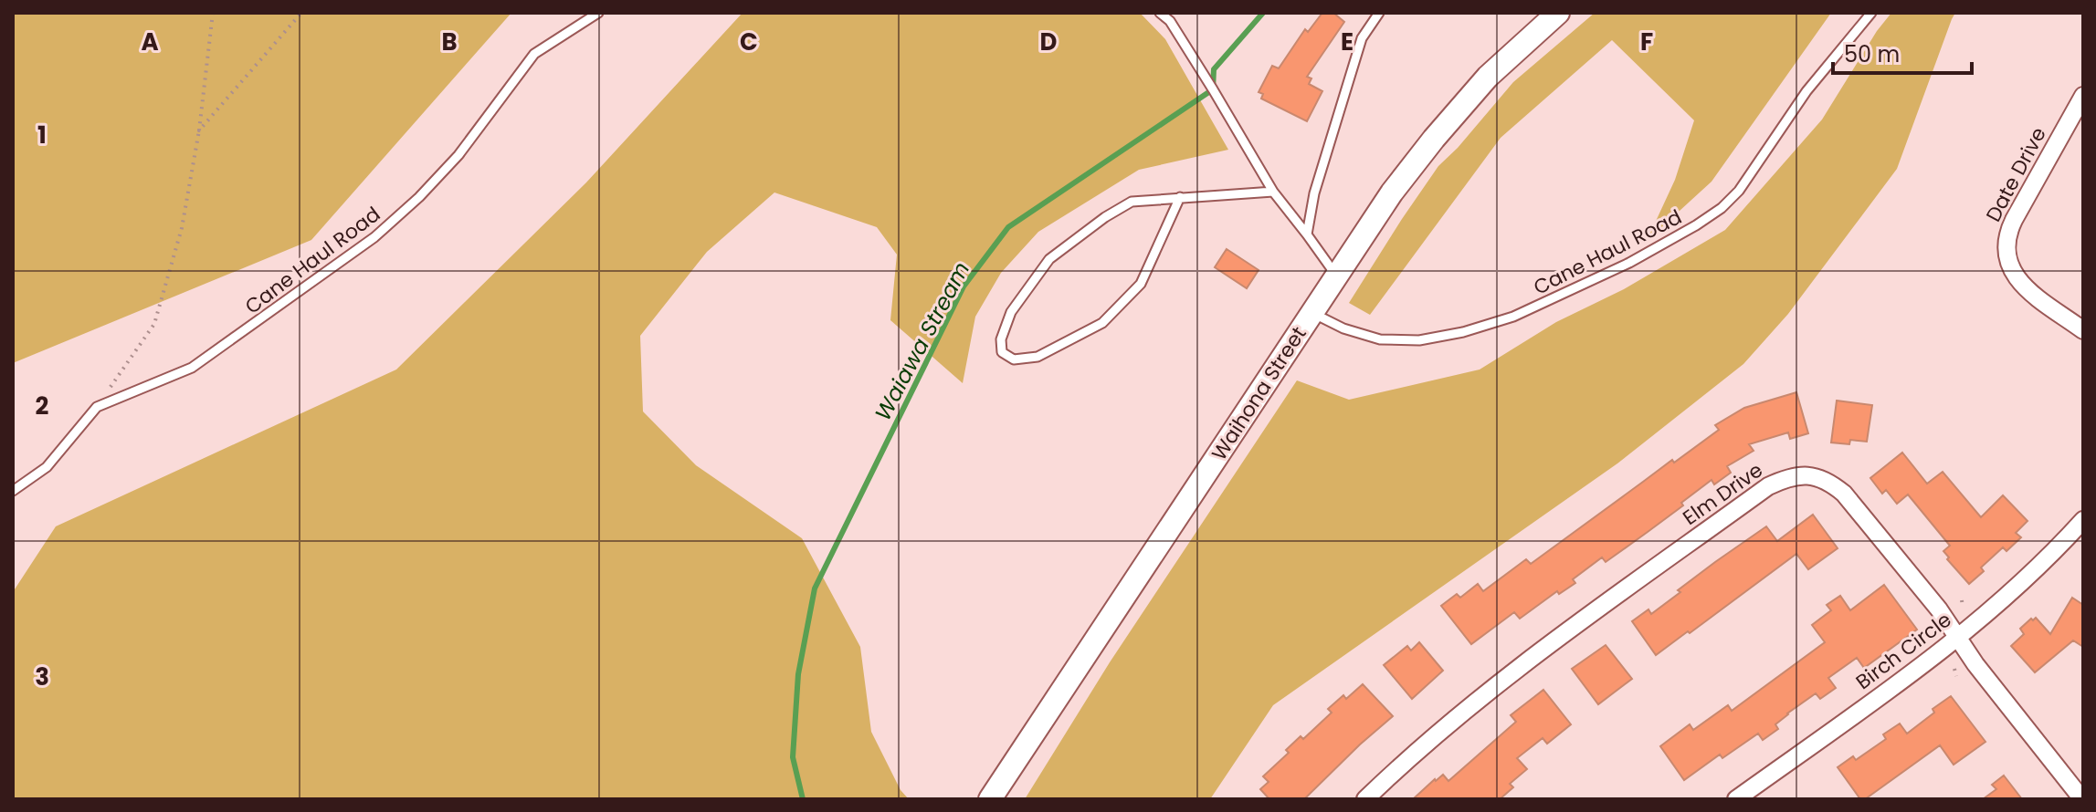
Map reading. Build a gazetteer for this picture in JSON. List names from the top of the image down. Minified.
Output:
{"streets":{"street":["Date Drive","Waihona Street","Elm Drive","Birch Circle"],"lane":["Cane Haul Road"]},"crossings":[["Cane Haul Road","Waihona Street"],["Elm Drive","Birch Circle"]],"water":["Waiawa Stream"],"scale_bar":"50 m","grid":{"columns":["A","B","C","D","E","F"],"rows":["1","2","3"]}}
